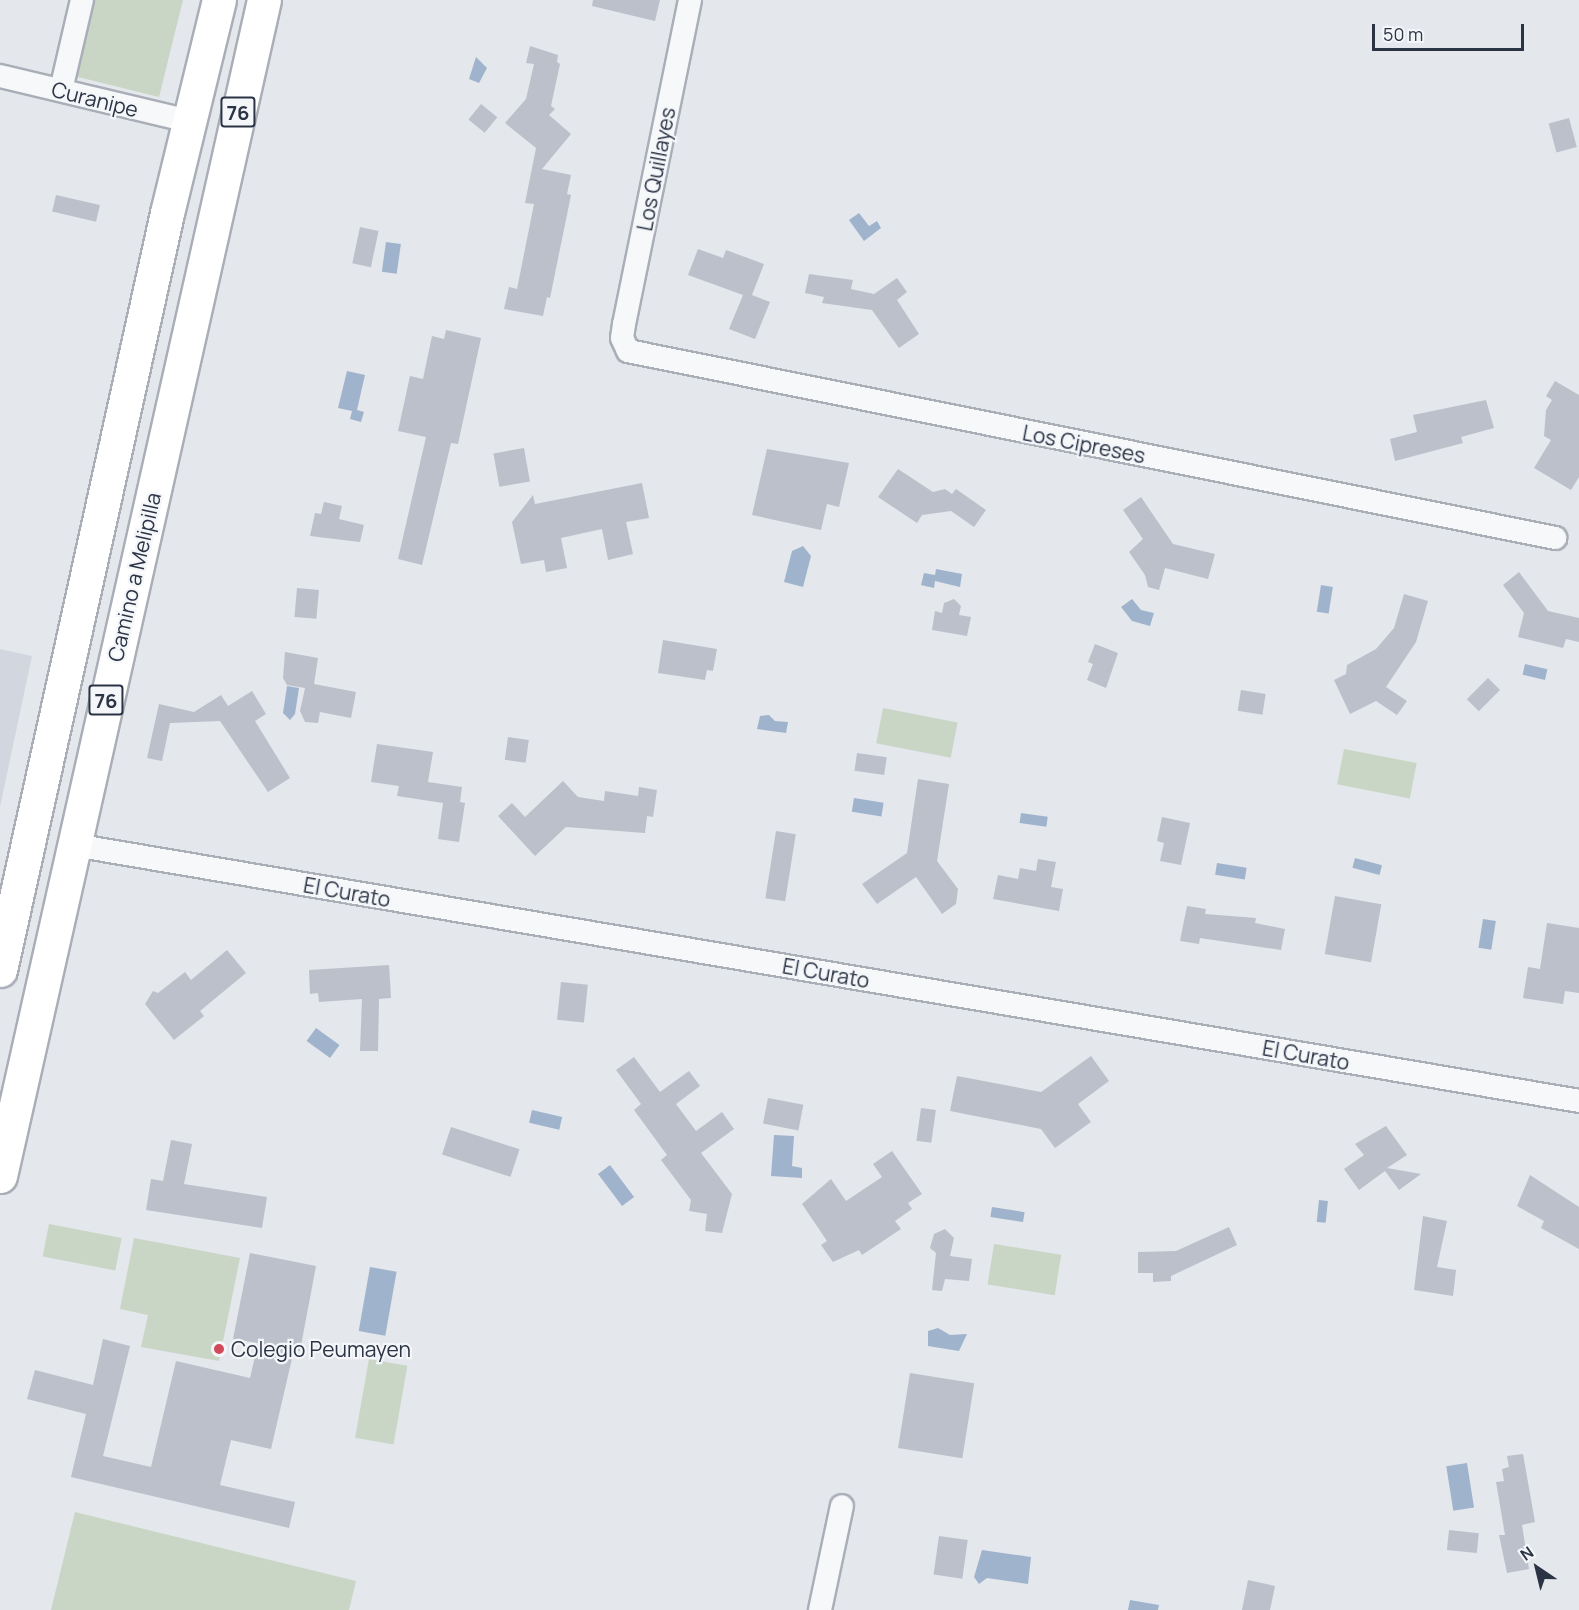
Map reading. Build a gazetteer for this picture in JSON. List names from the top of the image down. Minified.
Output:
{"streets":{"main road":["76","Camino a Melipilla"],"street":["Curanipe","Los Quillayes","Los Cipreses","El Curato"]},"crossings":[["Curanipe","76"],["Los Quillayes","Los Cipreses"],["Camino a Melipilla","El Curato"]],"places":["Colegio Peumayen"],"scale_bar":"50 m","north":"top left"}
